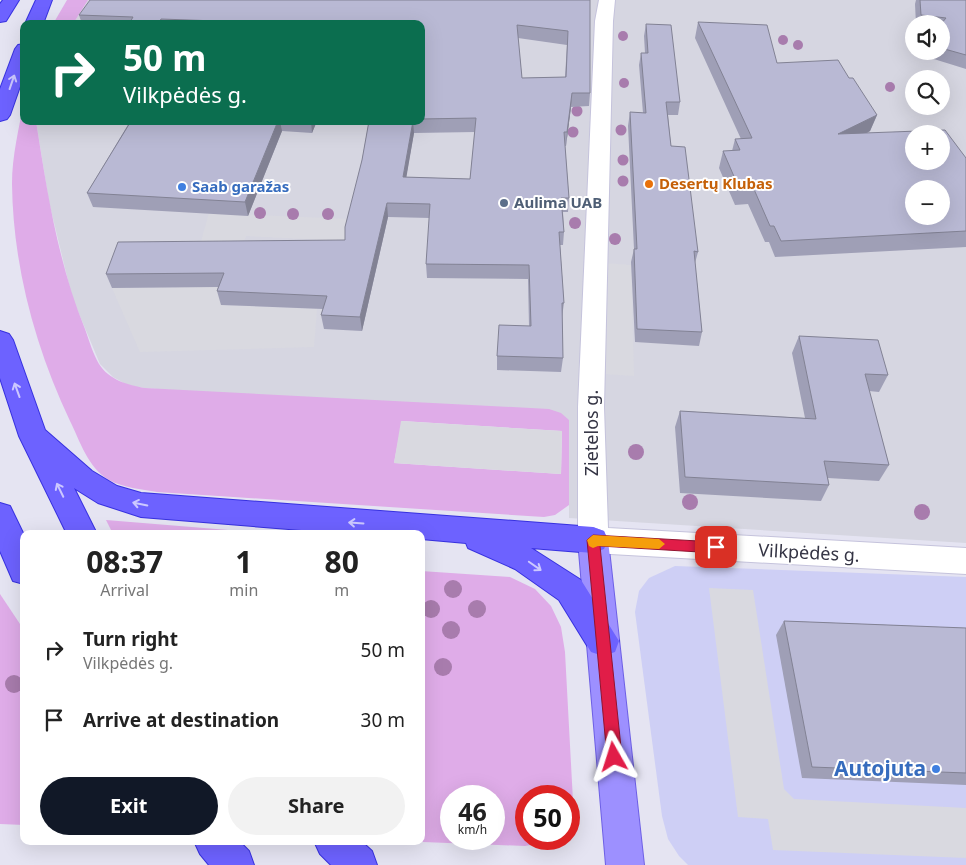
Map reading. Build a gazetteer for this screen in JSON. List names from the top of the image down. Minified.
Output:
{"streets":{"main road":["Zietelos g."],"street":["Vilkpėdės g."]},"crossings":[["Zietelos g.","Vilkpėdės g."]],"places":["Desertų Klubas","Saab garažas","Aulima UAB","Autojuta"],"page":{"map_buttons":["+","−"],"turn":["50 m","Vilkpėdės g."],"eta":["08:37","Arrival","1","min","80","m"],"list":[{"name":"Turn right","note":"Vilkpėdės g.","value":"50 m"},{"name":"Arrive at destination","value":"30 m"}],"buttons":["Exit","Share"],"speed":"46 km/h","limit":"50"}}
